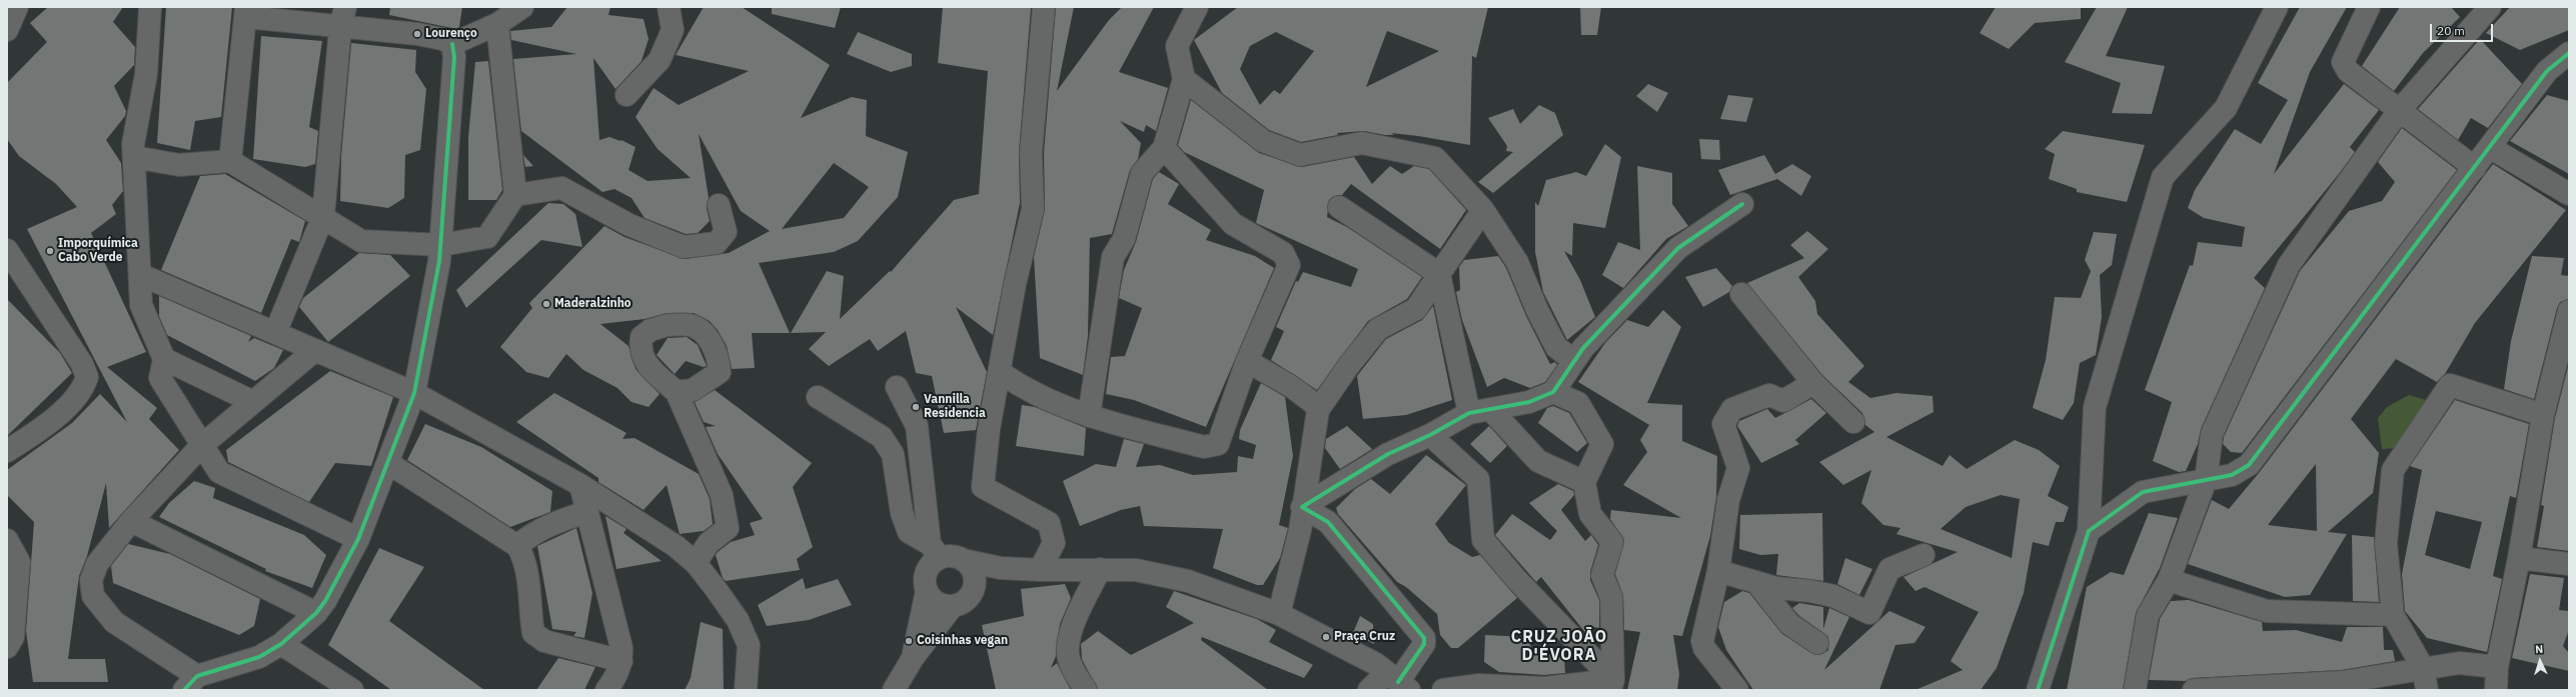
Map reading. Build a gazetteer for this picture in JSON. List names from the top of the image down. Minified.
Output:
{"districts":["CRUZ JOÃO D'ÉVORA"],"places":["Lourenço","Imporquímica Cabo Verde","Maderalzinho","Vannilla Residencia","Praça Cruz","Coisinhas vegan"],"scale_bar":"20 m","north":"top"}
